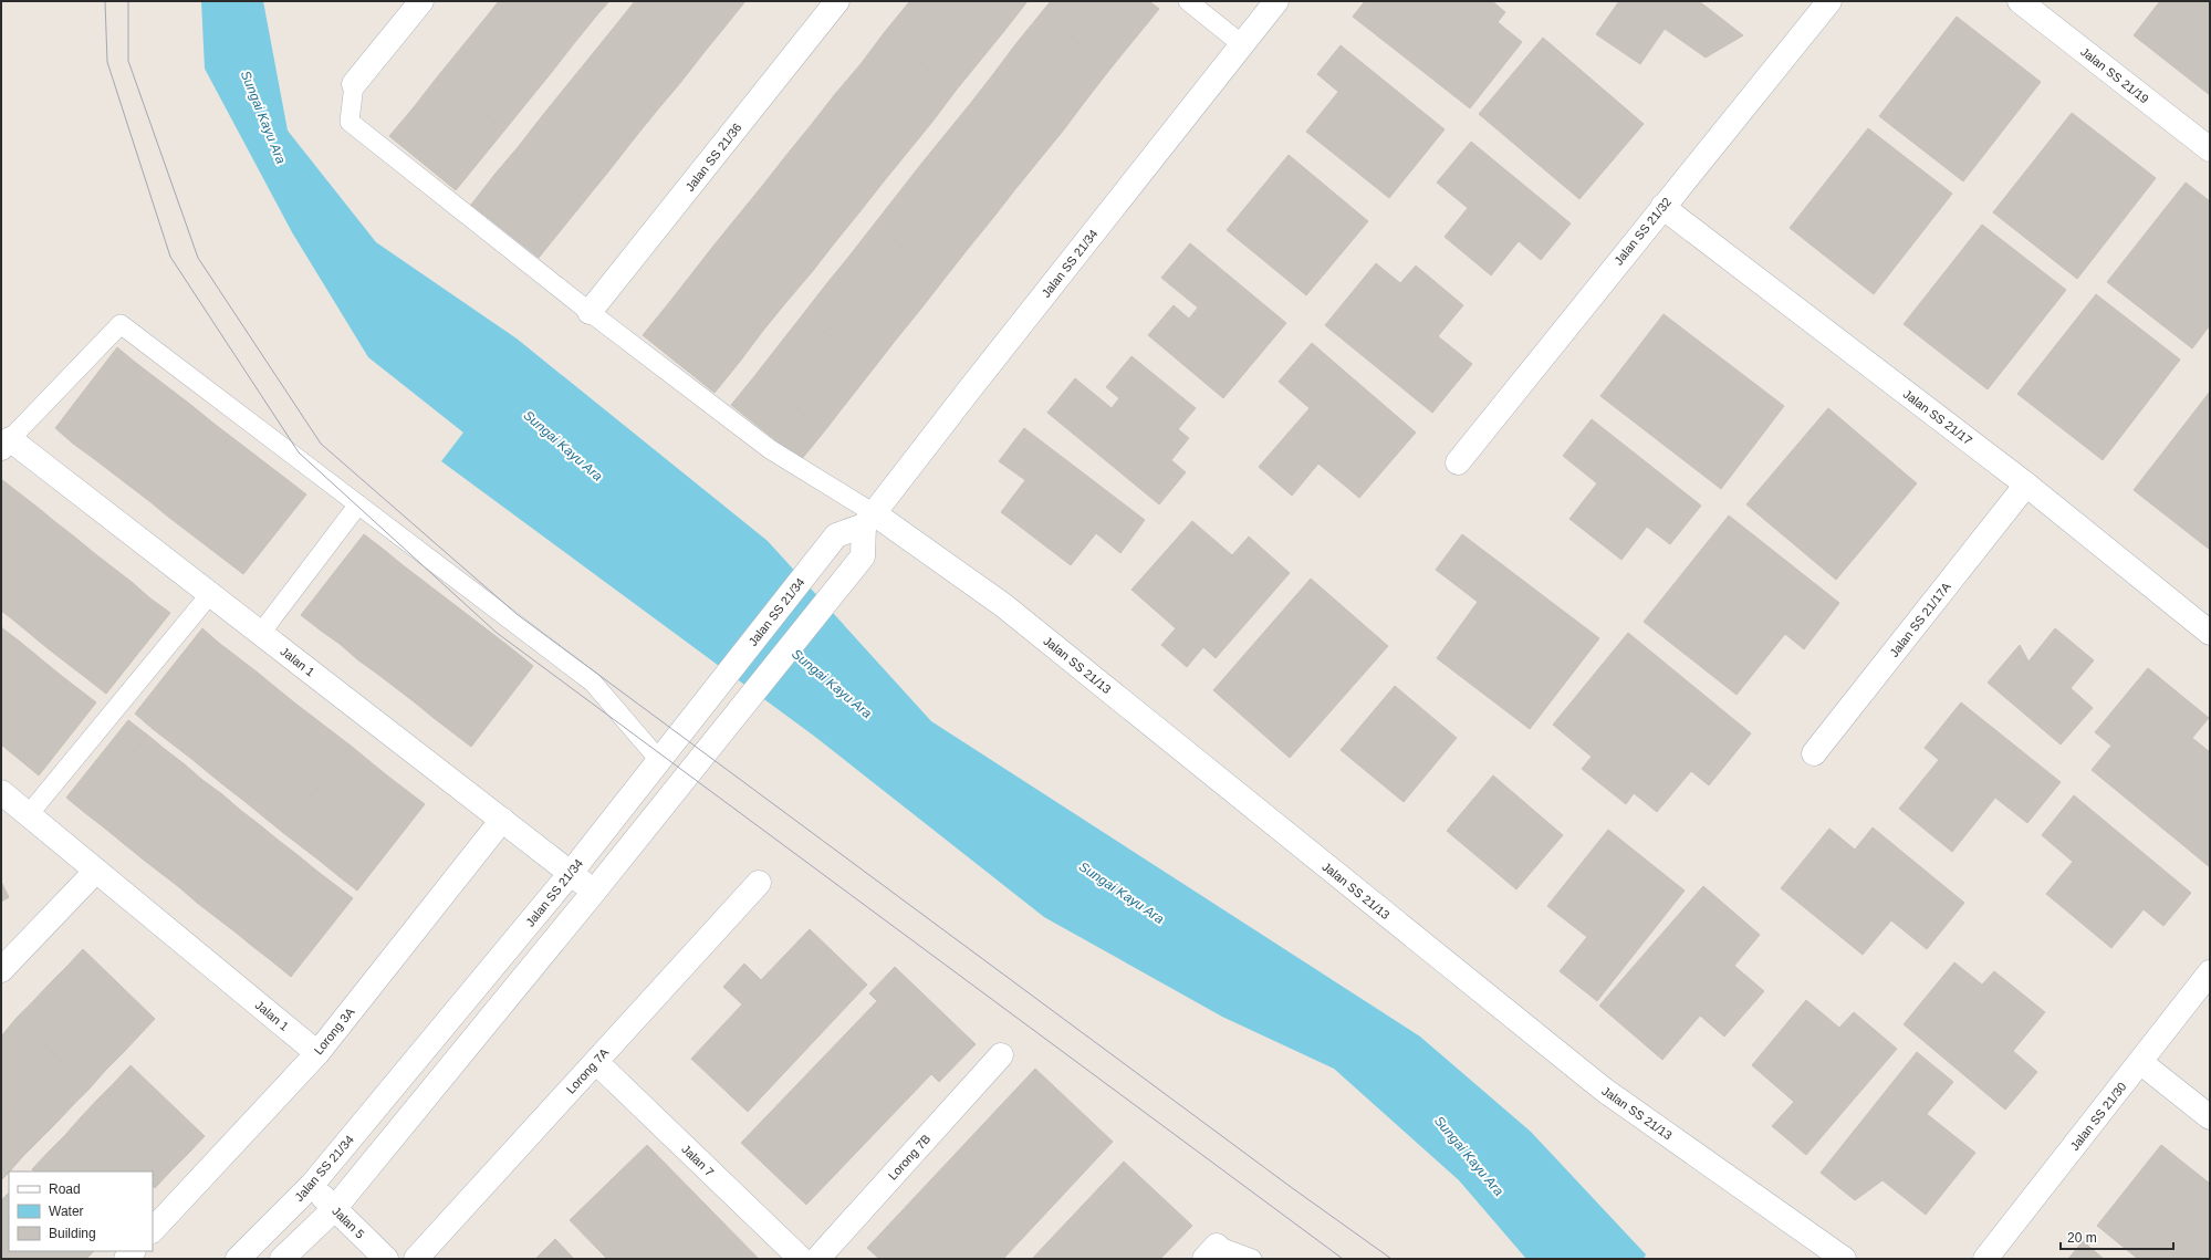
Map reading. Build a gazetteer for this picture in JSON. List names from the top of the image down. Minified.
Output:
{"streets":{"street":["Jalan SS 21/19","Jalan SS 21/36","Jalan SS 21/32","Jalan SS 21/34","Jalan SS 21/17","Jalan SS 21/17A","Jalan 1","Jalan SS 21/13","Lorong 3A","Lorong 7A","Jalan SS 21/30","Lorong 7B","Jalan 7","Jalan 5"]},"crossings":[["Jalan SS 21/32","Jalan SS 21/17"],["Jalan SS 21/34","Jalan 1"],["Jalan SS 21/34","Jalan SS 21/13"],["Jalan SS 21/34","Jalan 5"],["Jalan SS 21/17","Jalan SS 21/17A"],["Jalan 1","Lorong 3A"],["Lorong 7A","Jalan 7"]],"water":["Sungai Kayu Ara"],"legend":["Road","Water","Building"],"scale_bar":"20 m"}
